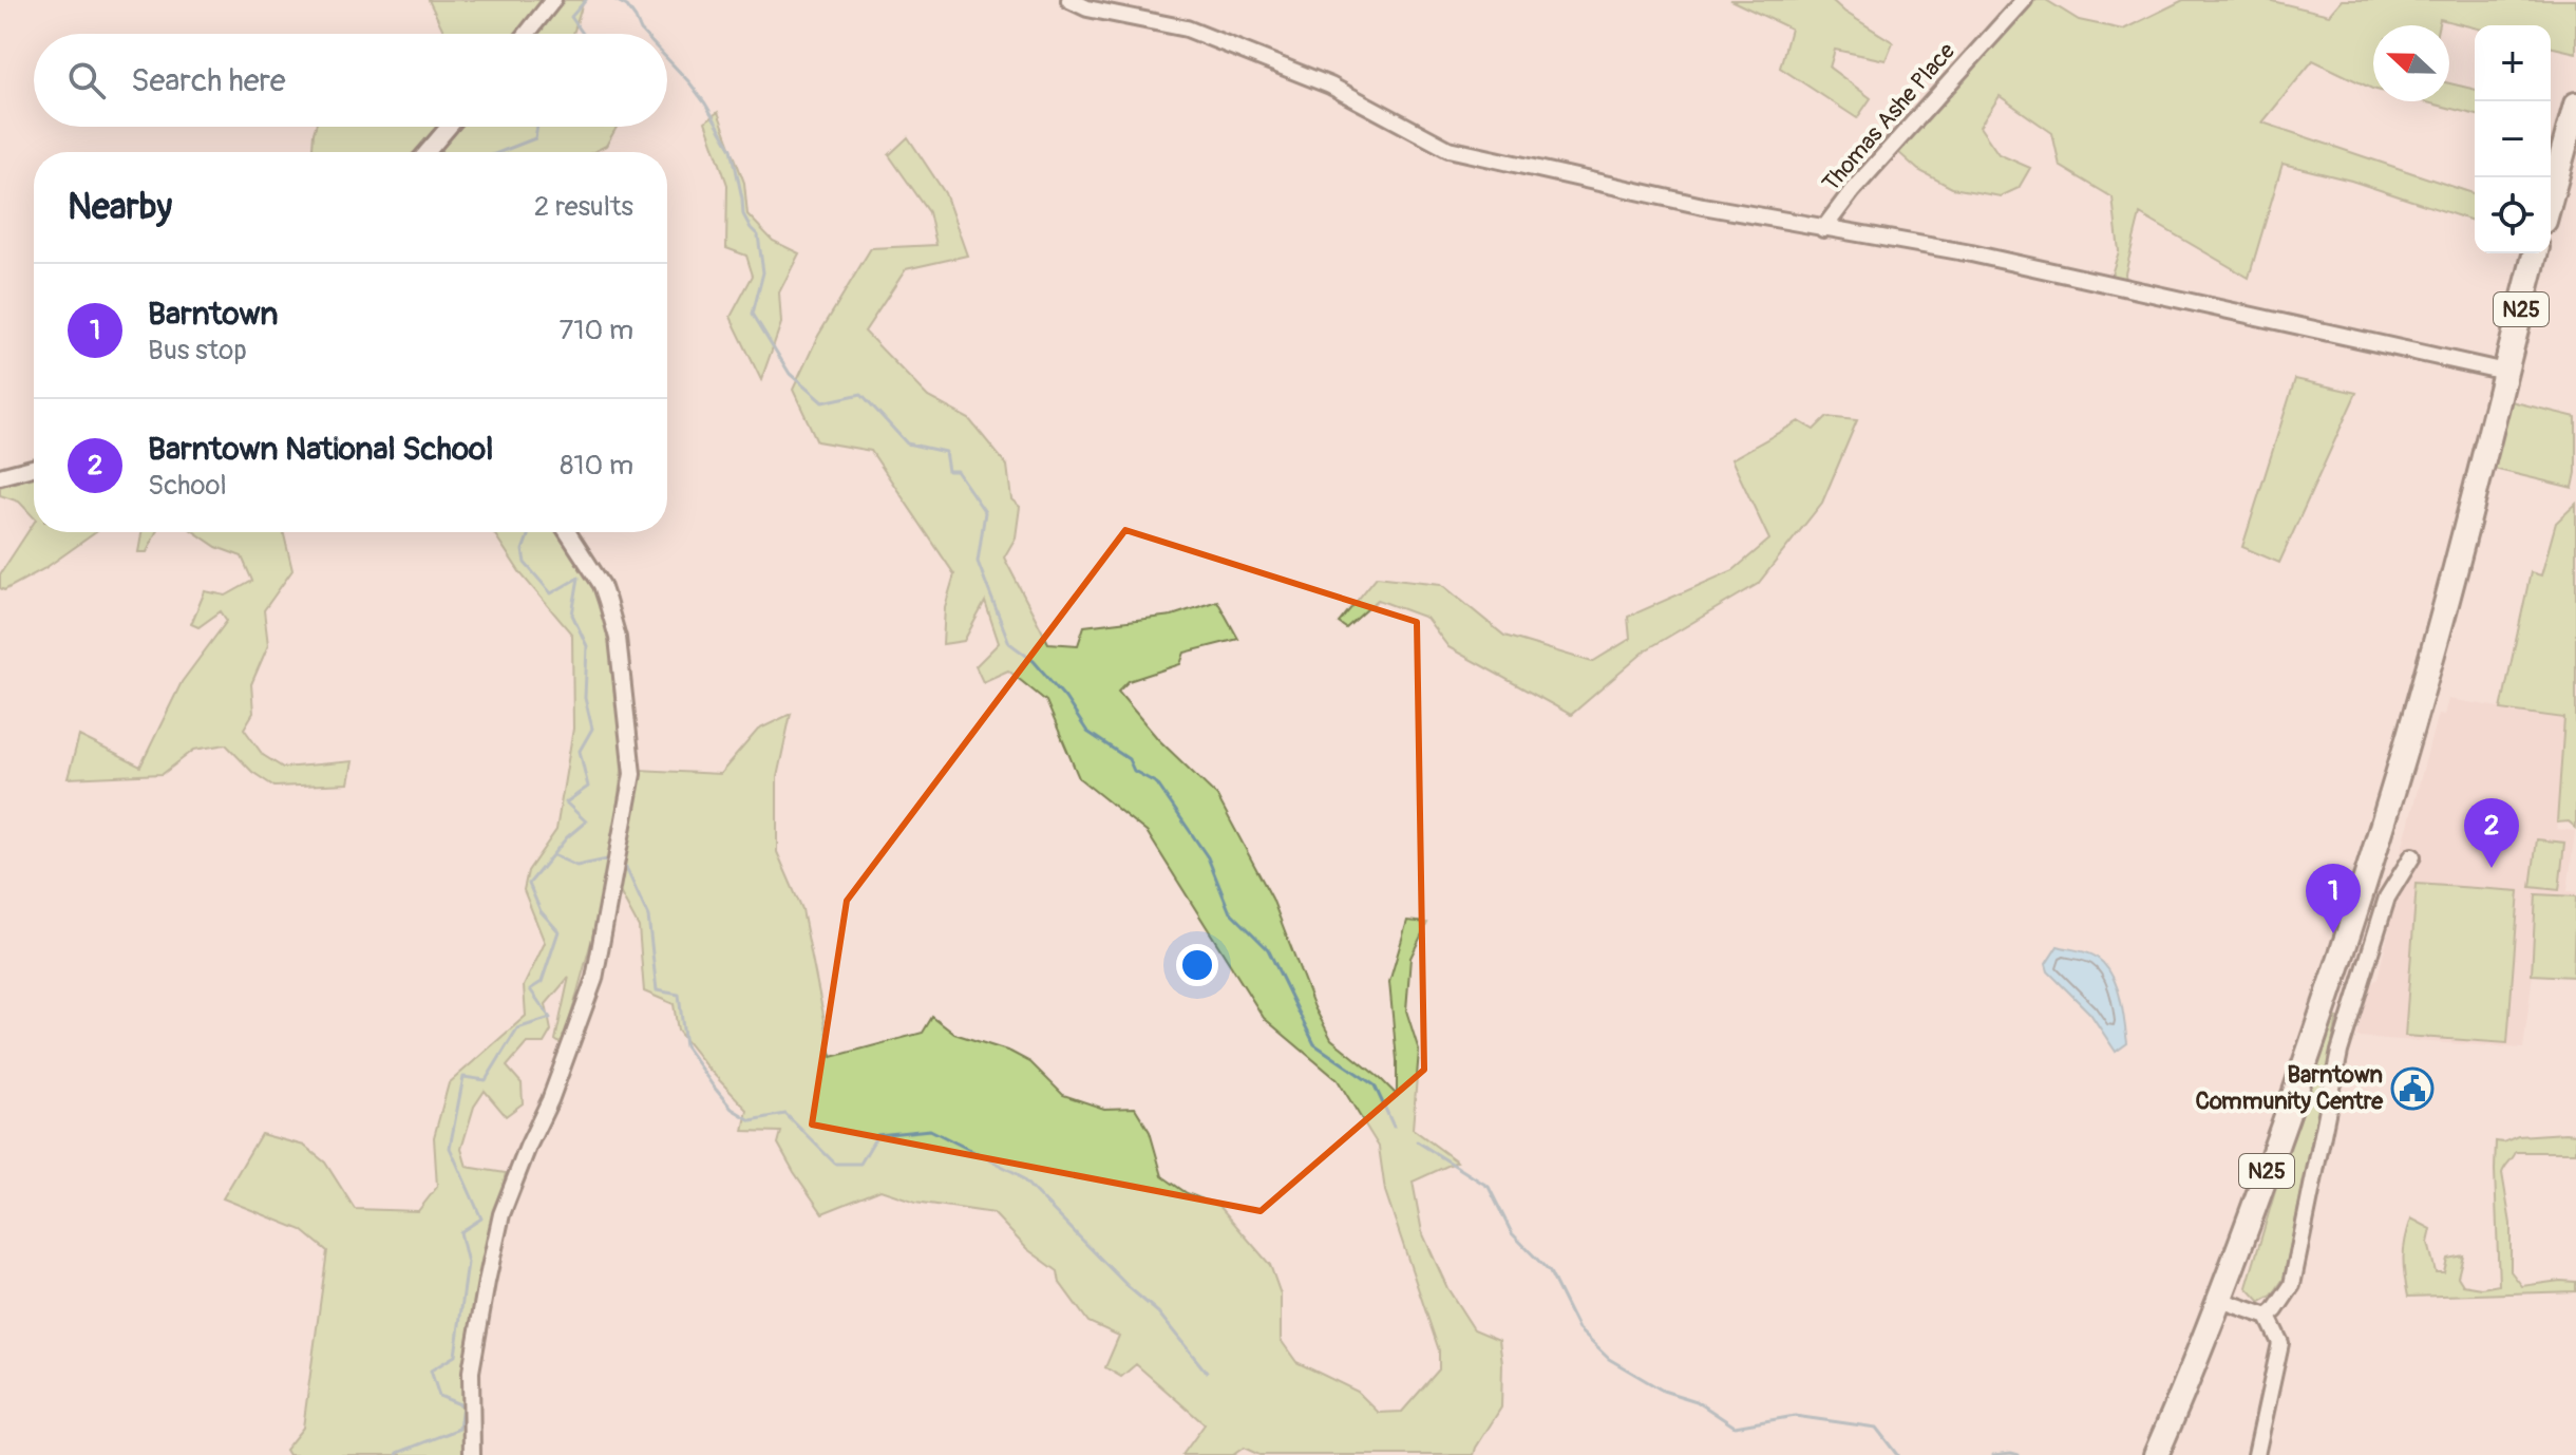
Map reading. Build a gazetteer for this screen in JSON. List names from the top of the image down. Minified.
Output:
{"streets":{"highway":["N25"],"street":["Thomas Ashe Place"]},"places":{"public building":["Barntown Community Centre"]},"north":"left","page":{"map_buttons":["+","−"],"search":"Search here","heading":["Nearby","2 results"],"list":[{"mark":"1","name":"Barntown","note":"Bus stop","value":"710 m"},{"mark":"2","name":"Barntown National School","note":"School","value":"810 m"}],"pins":["2","1"]}}
